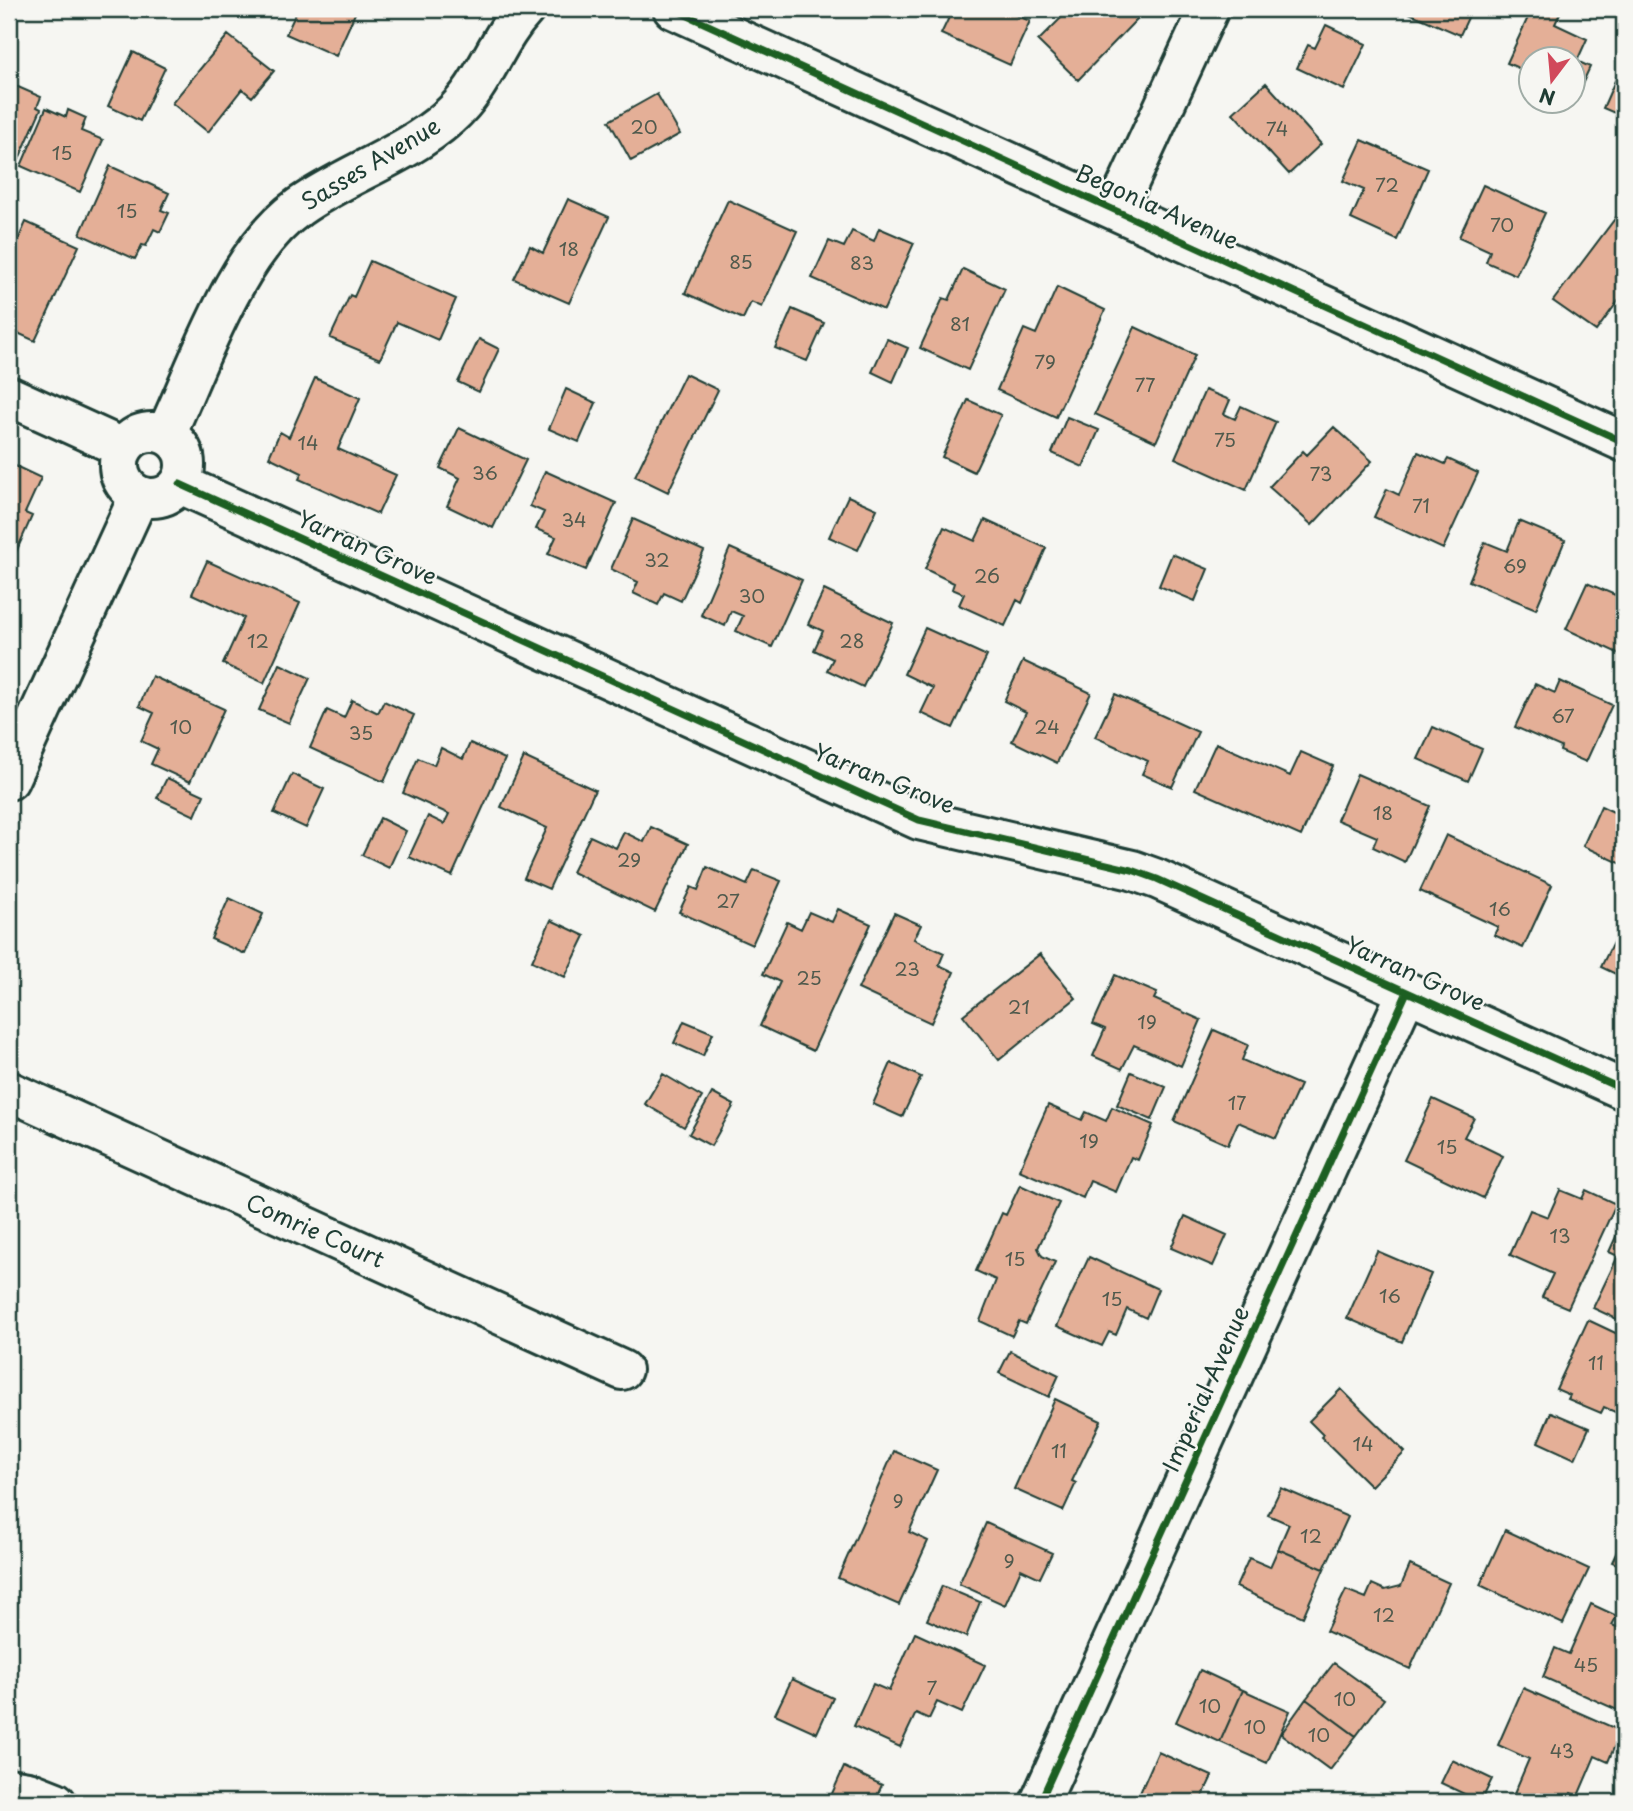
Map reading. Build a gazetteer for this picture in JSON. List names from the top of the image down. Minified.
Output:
{"streets":{"street":["Sasses Avenue","Begonia Avenue","Yarran Grove","Comrie Court","Imperial Avenue"]},"crossings":[["Sasses Avenue","Yarran Grove"],["Yarran Grove","Imperial Avenue"]],"house_numbers":["20","74","15","72","15","70","18","85","83","81","79","77","75","14","36","73","71","34","32","69","26","30","12","28","67","10","24","35","18","29","27","16","23","25","21","19","17","19","15","13","15","16","15","11","14","11","9","12","9","12","45","7","10","10","10","10","43"],"north":"bottom"}
